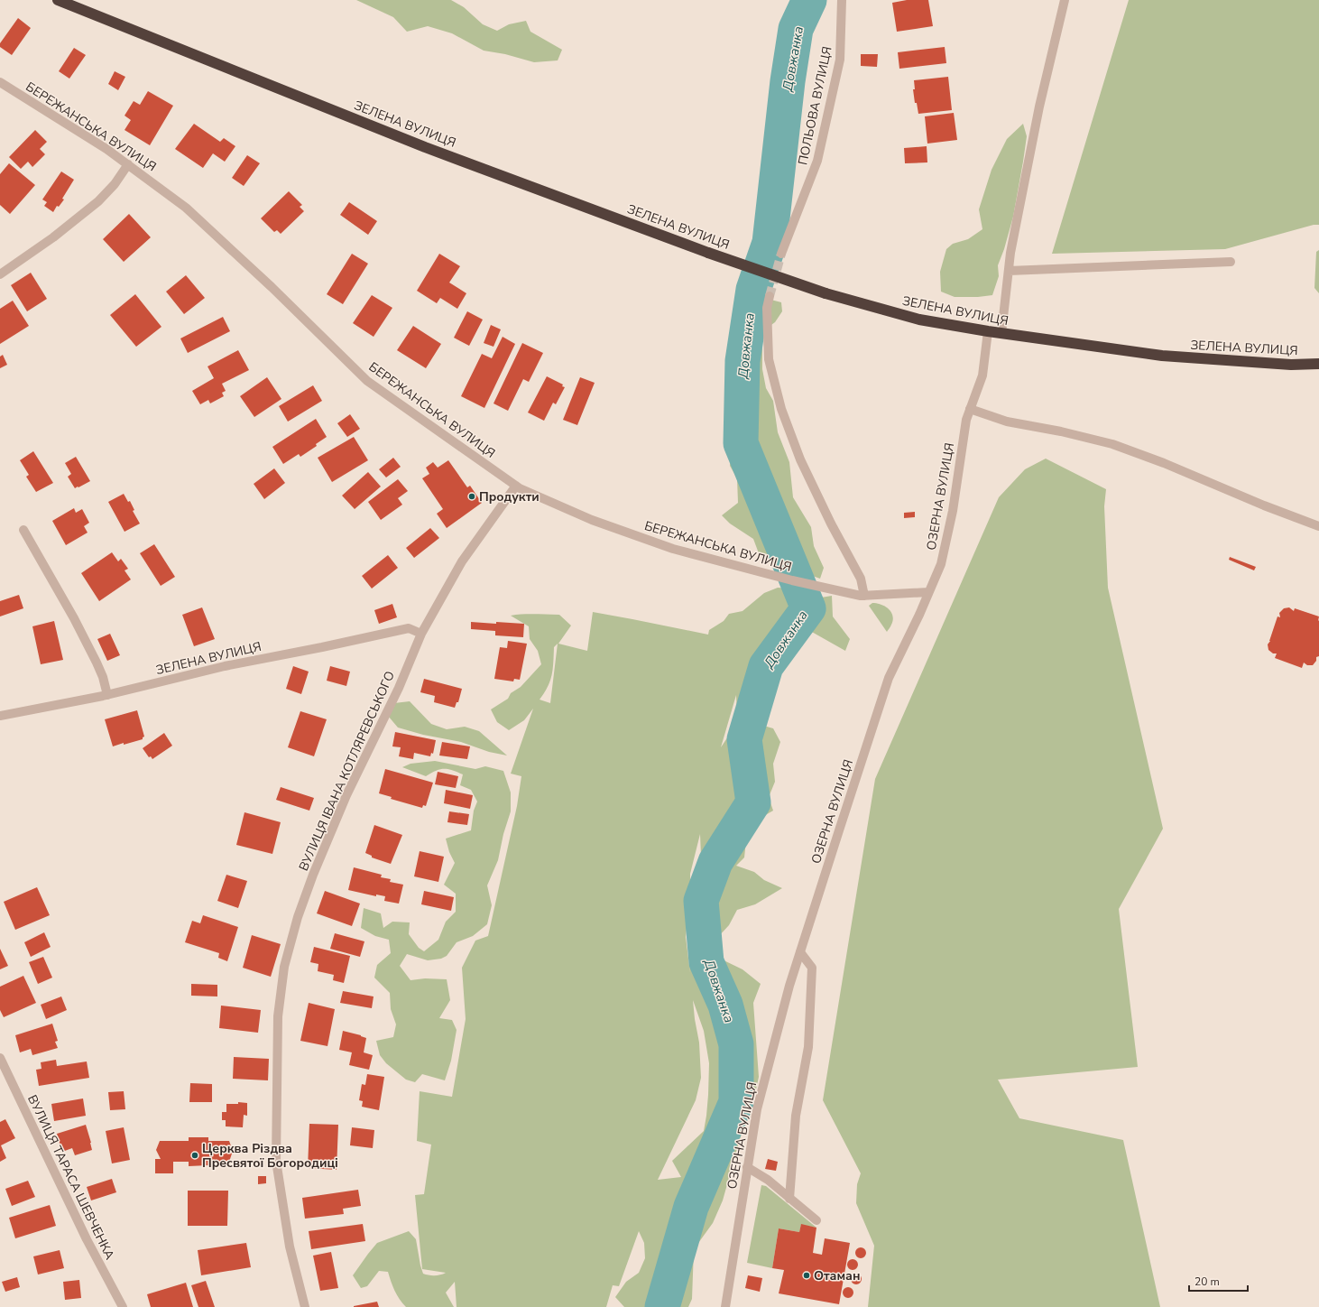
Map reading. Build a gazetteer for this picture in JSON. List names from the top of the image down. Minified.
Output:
{"streets":{"highway":["ЗЕЛЕНА ВУЛИЦЯ"],"street":["ПОЛЬОВА ВУЛИЦЯ","БЕРЕЖАНСЬКА ВУЛИЦЯ","ОЗЕРНА ВУЛИЦЯ","ВУЛИЦЯ ІВАНА КОТЛЯРЕВСЬКОГО","ВУЛИЦЯ ТАРАСА ШЕВЧЕНКА"]},"crossings":[["ЗЕЛЕНА ВУЛИЦЯ","ОЗЕРНА ВУЛИЦЯ"],["ЗЕЛЕНА ВУЛИЦЯ","ВУЛИЦЯ ІВАНА КОТЛЯРЕВСЬКОГО"],["БЕРЕЖАНСЬКА ВУЛИЦЯ","ОЗЕРНА ВУЛИЦЯ"],["БЕРЕЖАНСЬКА ВУЛИЦЯ","ВУЛИЦЯ ІВАНА КОТЛЯРЕВСЬКОГО"]],"water":["Довжанка"],"places":["Продукти","Церква Різдва Пресвятої Богородиці","Отаман"],"scale_bar":"20 m"}
